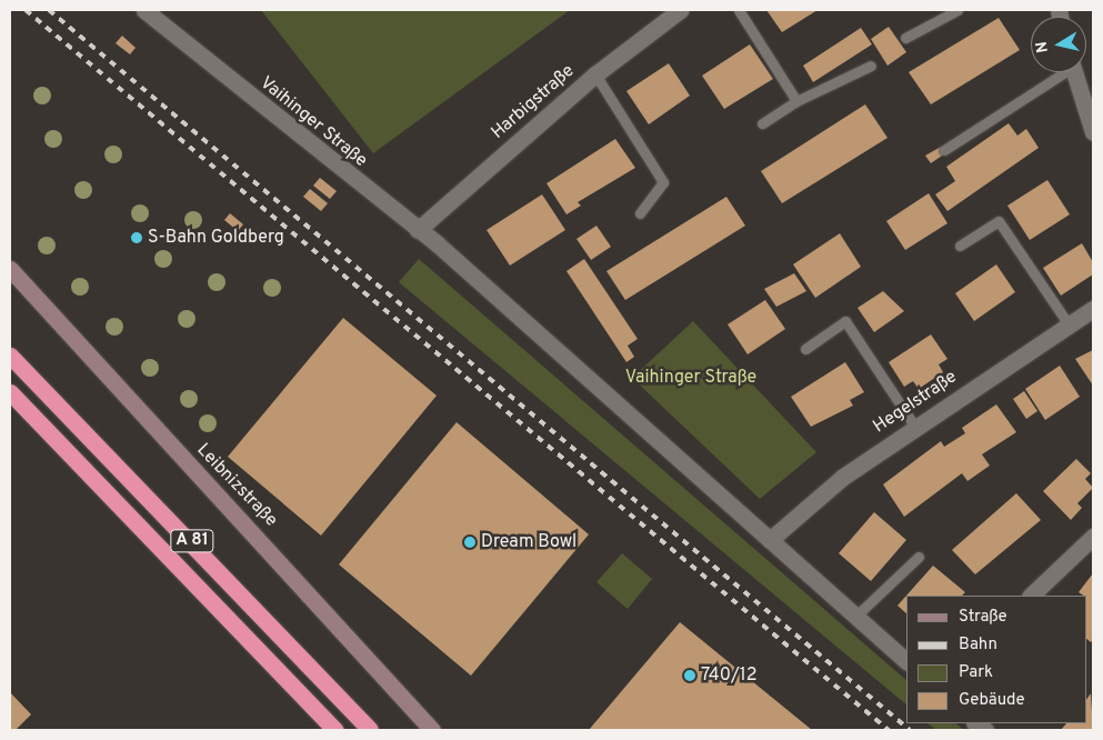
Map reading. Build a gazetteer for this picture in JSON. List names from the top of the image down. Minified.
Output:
{"streets":{"highway":["A 81"],"street":["Harbigstraße","Vaihinger Straße","Hegelstraße","Leibnizstraße"]},"crossings":[["Harbigstraße","Vaihinger Straße"],["Vaihinger Straße","Hegelstraße"]],"parks":["Vaihinger Straße"],"places":["S-Bahn Goldberg","Dream Bowl","740/12"],"legend":["Straße","Bahn","Park","Gebäude"],"north":"left"}
